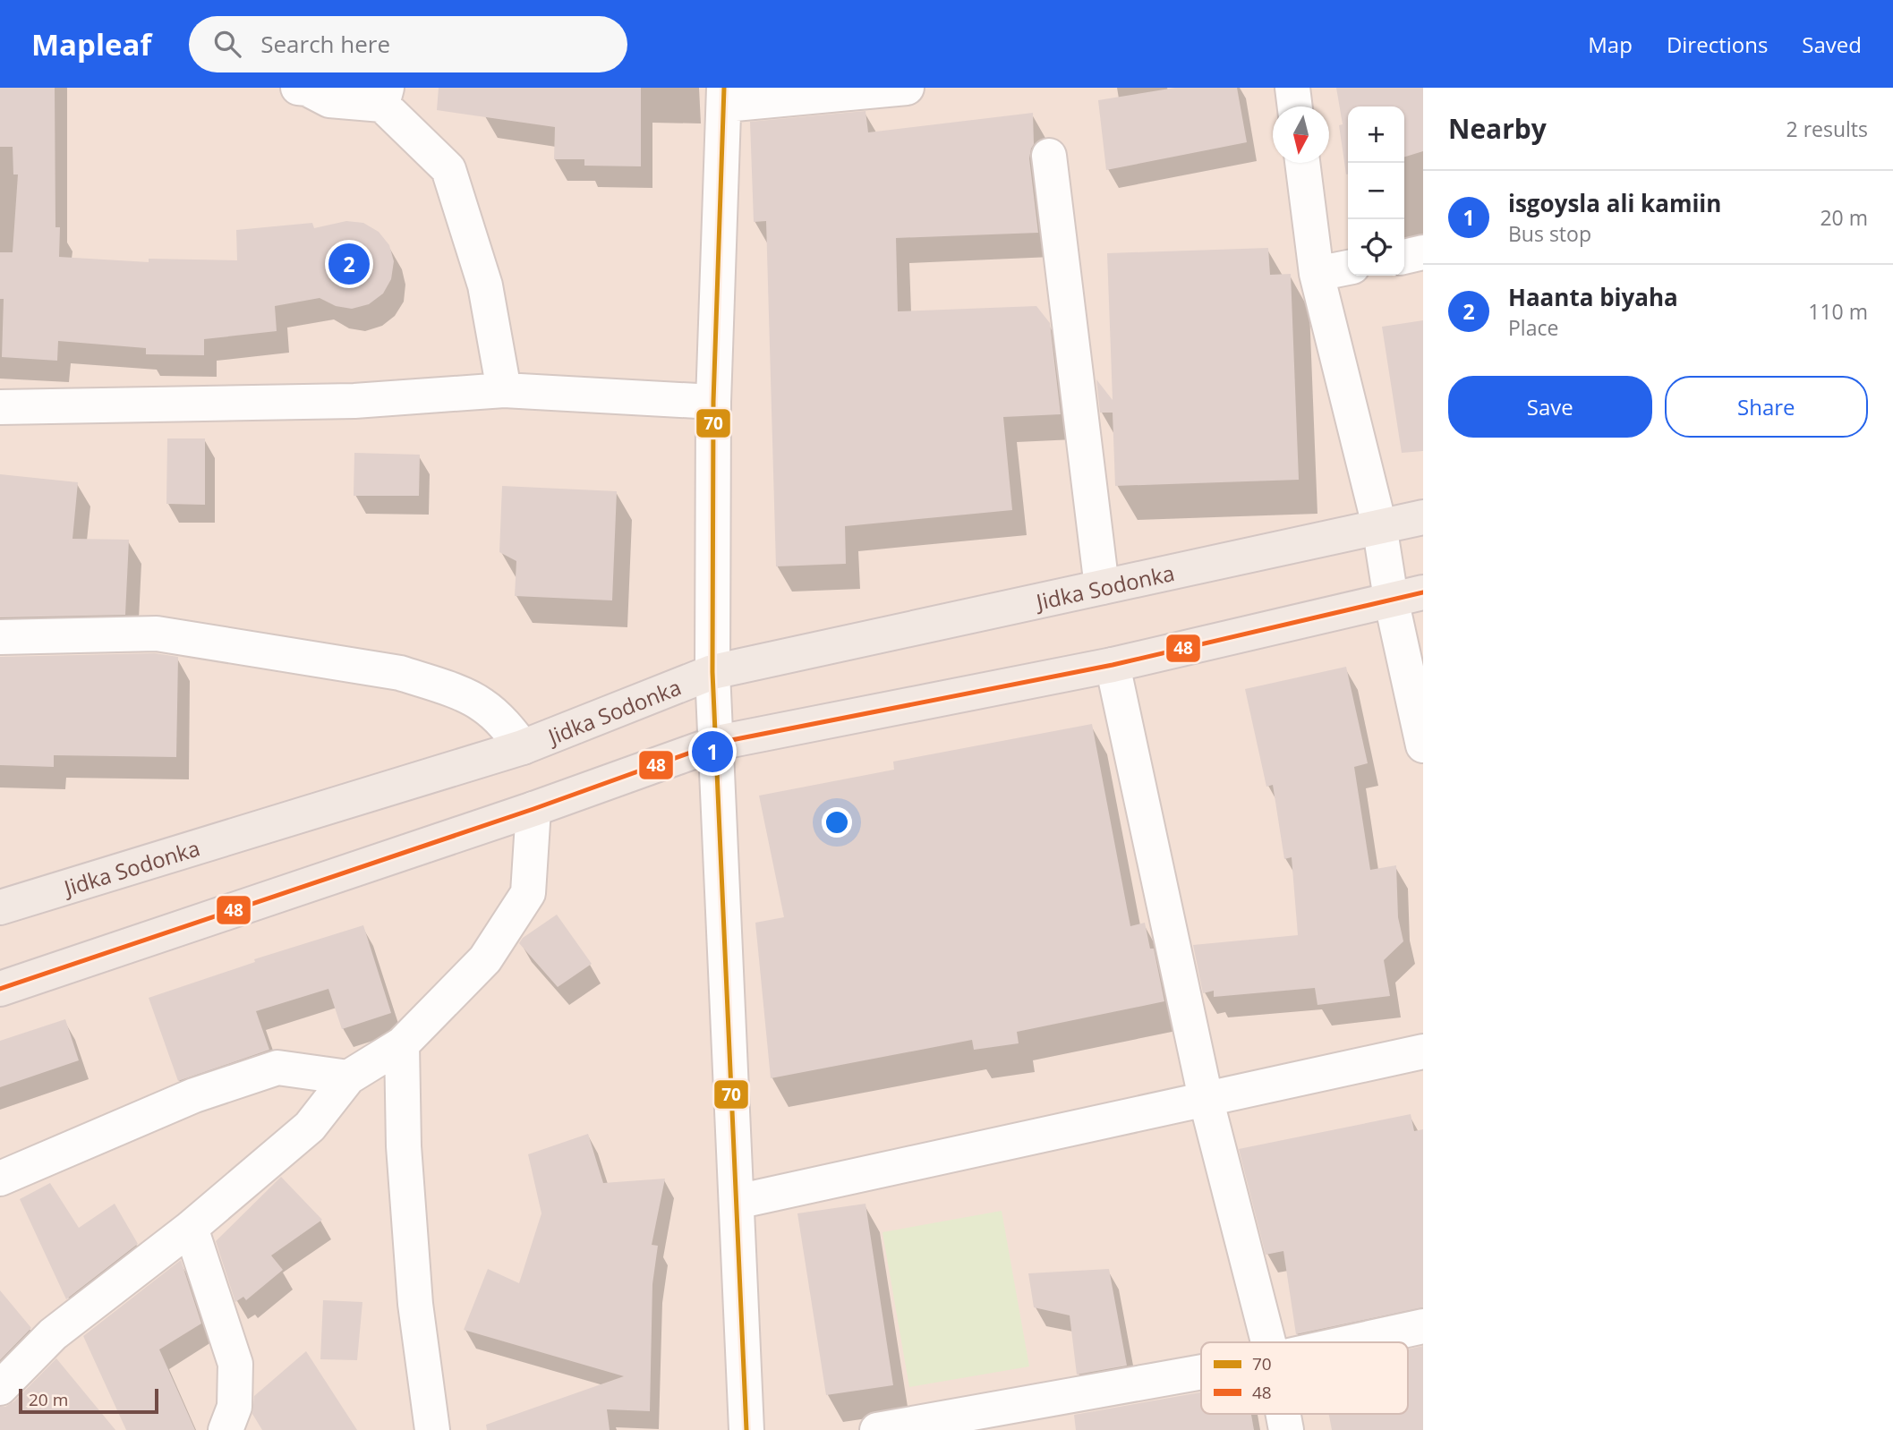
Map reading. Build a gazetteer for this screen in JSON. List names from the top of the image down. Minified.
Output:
{"streets":{"main road":["Jidka Sodonka"]},"lines":["transit line 70","transit line 48"],"legend":["70","48"],"scale_bar":"20 m","north":"bottom","page":{"header":"Mapleaf","search":"Search here","nav":["Map","Directions","Saved"],"heading":["Nearby","2 results"],"map_buttons":["+","−"],"list":[{"mark":"1","name":"isgoysla ali kamiin","note":"Bus stop","value":"20 m"},{"mark":"2","name":"Haanta biyaha","note":"Place","value":"110 m"}],"pins":["2","1"],"buttons":["Save","Share"],"scale":"20 m"}}
